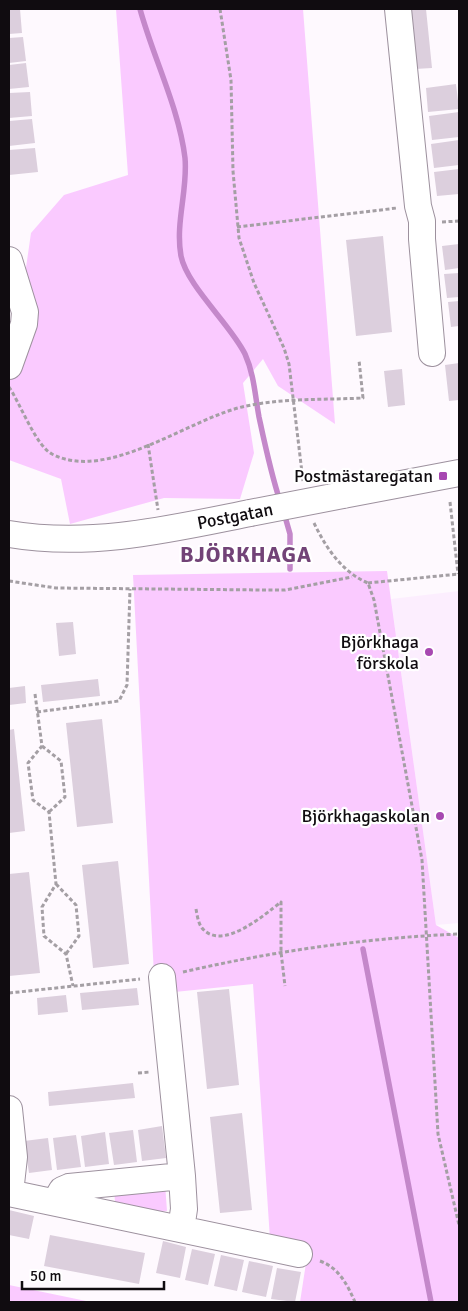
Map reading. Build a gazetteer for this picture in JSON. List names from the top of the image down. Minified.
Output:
{"streets":{"street":["Postgatan"]},"districts":["BJÖRKHAGA"],"places":{"transit":["Postmästaregatan"],"other":["Björkhaga förskola","Björkhagaskolan"]},"scale_bar":"50 m"}
